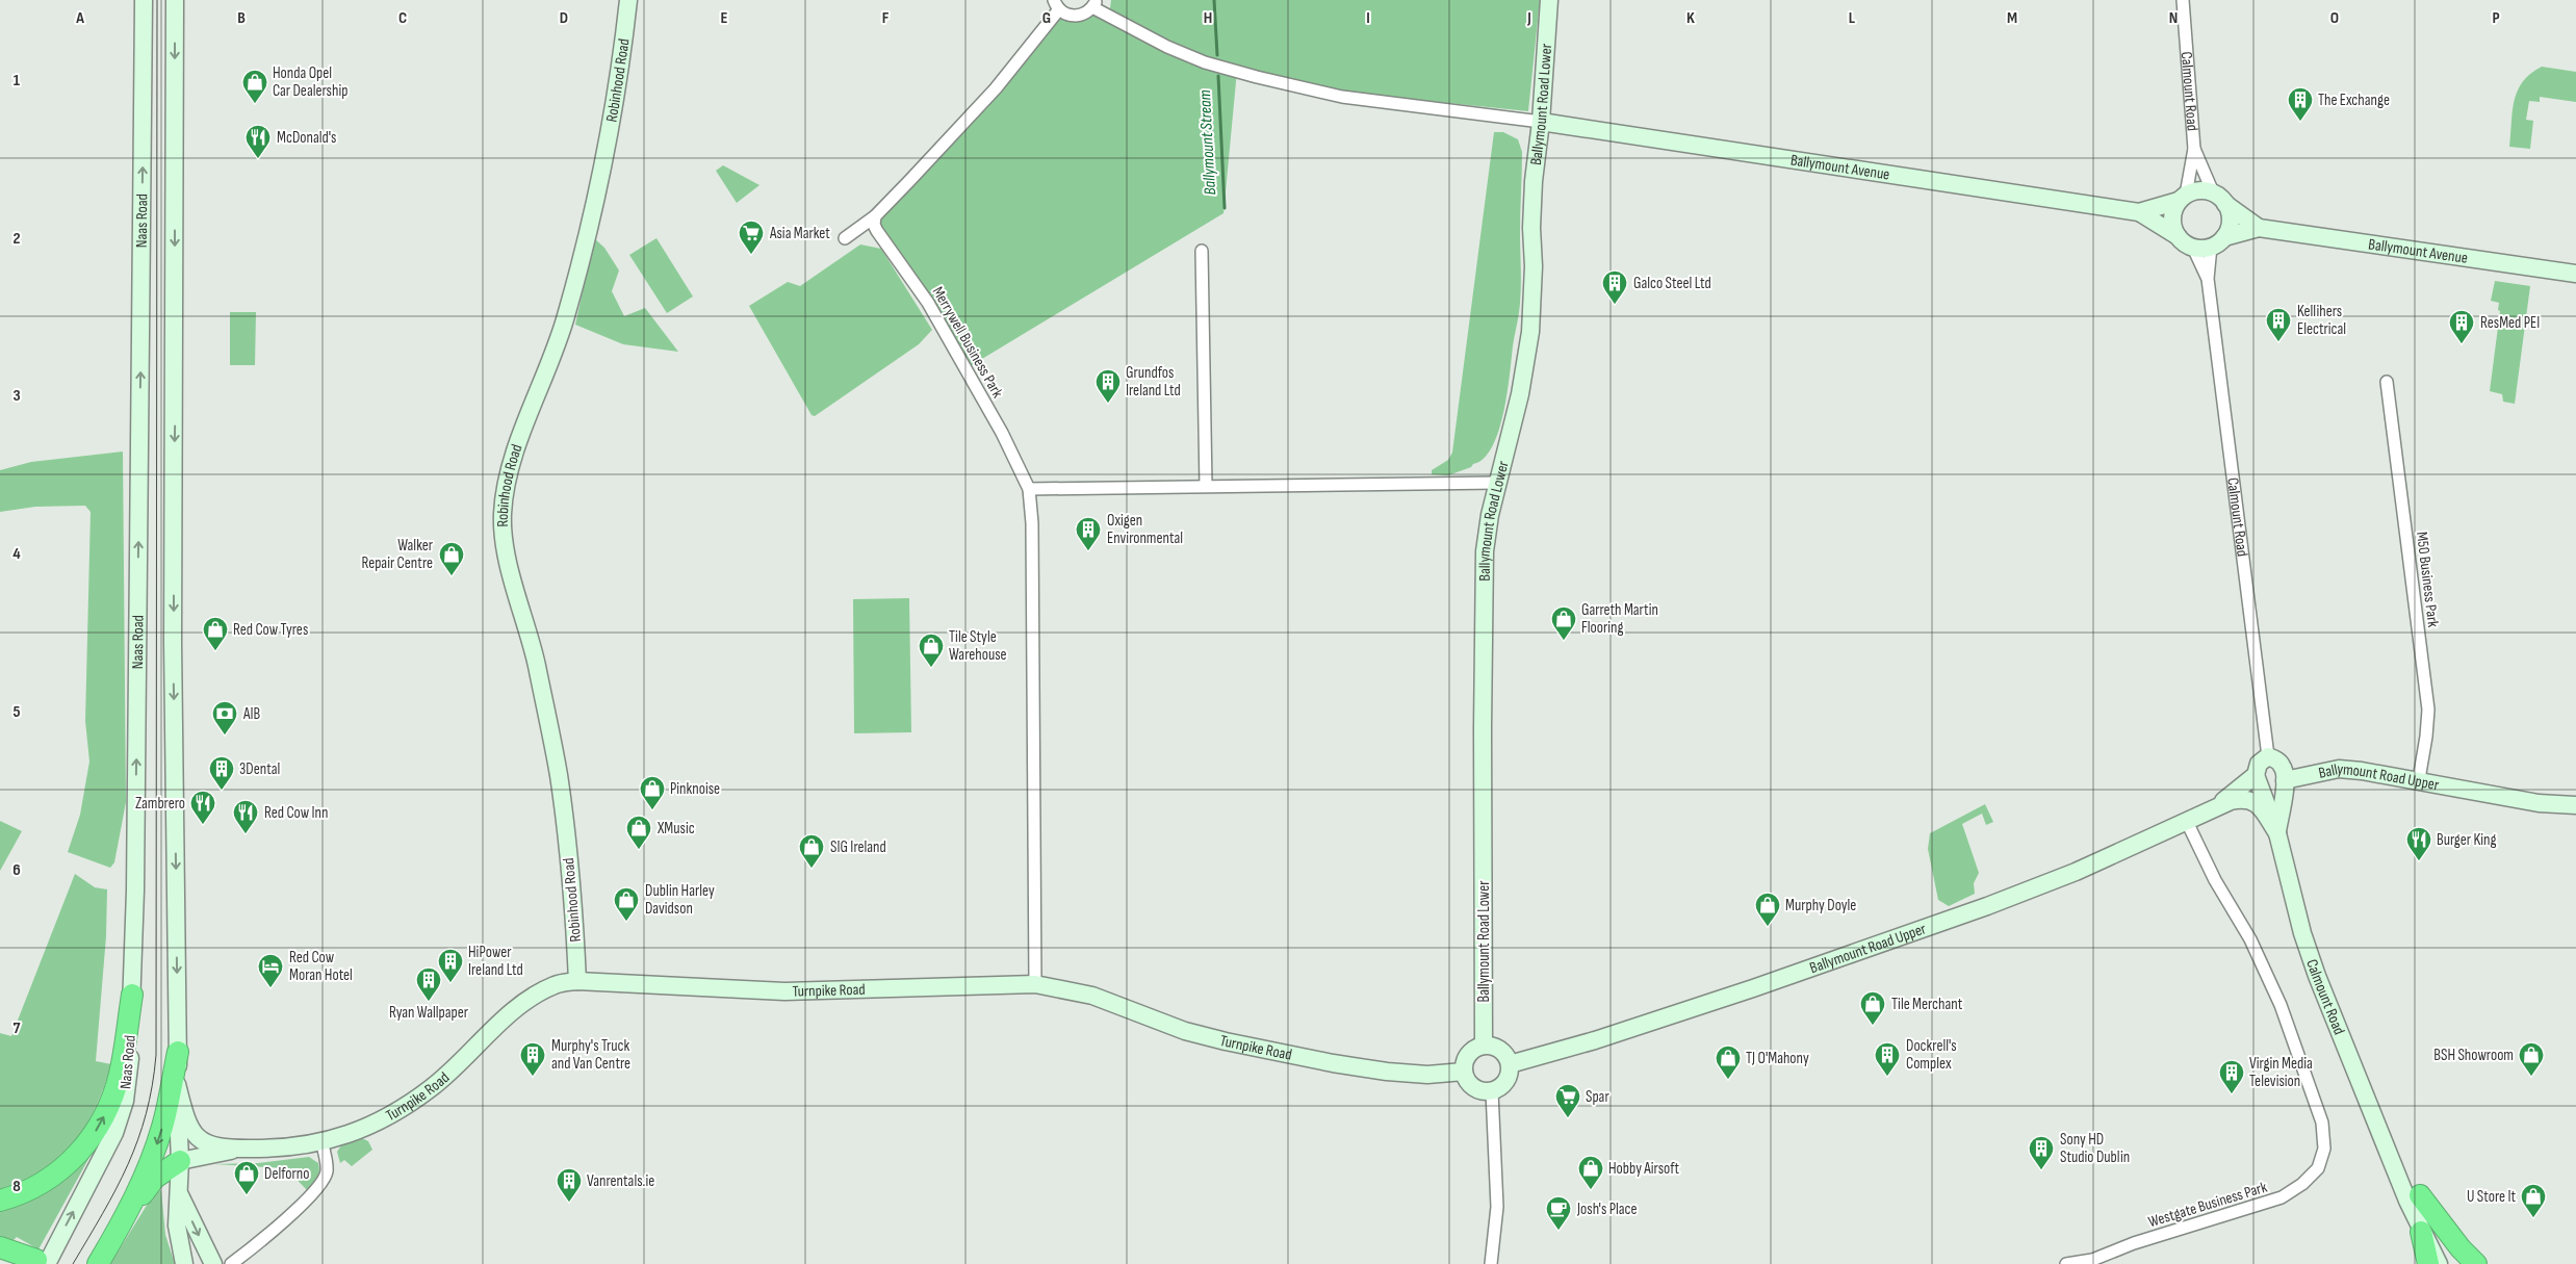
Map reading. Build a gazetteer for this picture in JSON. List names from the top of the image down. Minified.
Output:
{"streets":{"street":["Robinhood Road","Calmount Road","Ballymount Road Lower","Ballymount Avenue","Naas Road","Merrywell Business Park","M50 Business Park","Ballymount Road Upper","Turnpike Road","Westgate Business Park"]},"crossings":[["Robinhood Road","Turnpike Road"],["Calmount Road","Ballymount Avenue"],["Calmount Road","Ballymount Road Upper"],["Ballymount Road Lower","Ballymount Avenue"],["Ballymount Road Lower","Ballymount Road Upper"],["Ballymount Road Lower","Turnpike Road"],["M50 Business Park","Ballymount Road Upper"],["Ballymount Road Upper","Turnpike Road"],["Ballymount Road Upper","Westgate Business Park"]],"water":["Ballymount Stream"],"places":{"shop":["Honda Opel Car Dealership","Walker Repair Centre","Garreth Martin Flooring","Red Cow Tyres","Tile Style Warehouse","Pinknoise","XMusic","SIG Ireland","Dublin Harley Davidson","Murphy Doyle","Tile Merchant","BSH Showroom","TJ O'Mahony","Hobby Airsoft","Delforno","U Store It"],"building":["The Exchange","Galco Steel Ltd","Kellihers Electrical","ResMed PEI","Grundfos Ireland Ltd","Oxigen Environmental","3Dental","HiPower Ireland Ltd","Ryan Wallpaper","Murphy's Truck and Van Centre","Dockrell's Complex","Virgin Media Television","Sony HD Studio Dublin","Vanrentals.ie"],"restaurant":["McDonald's","Zambrero","Red Cow Inn","Burger King"],"supermarket":["Asia Market","Spar"],"bank":["AIB"],"hotel":["Red Cow Moran Hotel"],"cafe":["Josh's Place"]},"grid":{"columns":["A","B","C","D","E","F","G","H","I","J","K","L","M","N","O","P"],"rows":["1","2","3","4","5","6","7","8"]}}
